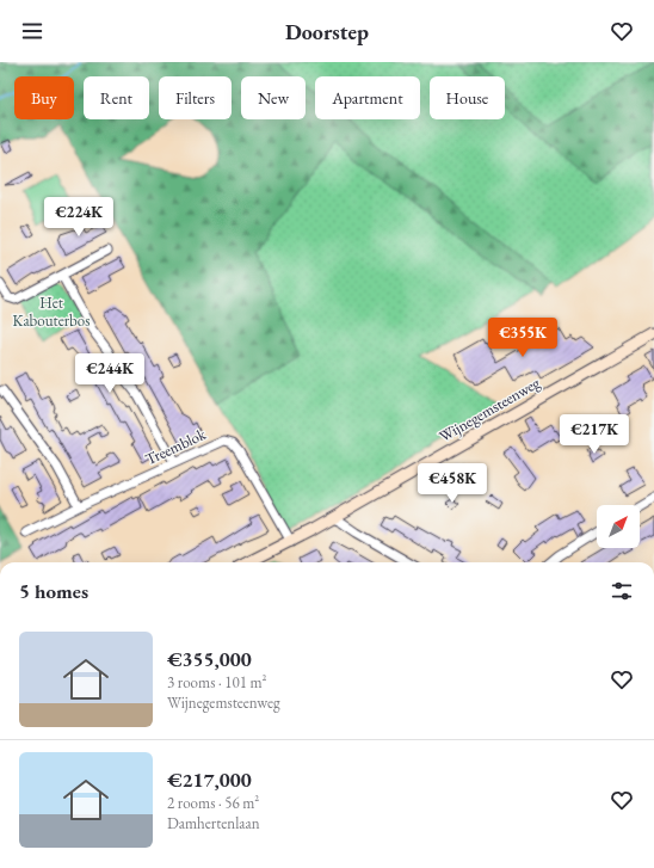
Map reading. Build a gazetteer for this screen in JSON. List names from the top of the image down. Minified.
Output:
{"streets":{"street":["Wijnegemsteenweg","Treemblok"]},"crossings":[["Wijnegemsteenweg","Treemblok"]],"parks":["Het Kabouterbos"],"north":"top right","page":{"header":"Doorstep","chip":["Buy","Rent","Filters","New","Apartment","House"],"price":["€224K","€355K","€244K","€217K","€458K"],"heading":"5 homes","list":[{"name":"€355,000","note":"3 rooms · 101 m² · Wijnegemsteenweg"},{"name":"€217,000","note":"2 rooms · 56 m² · Damhertenlaan"}]}}
